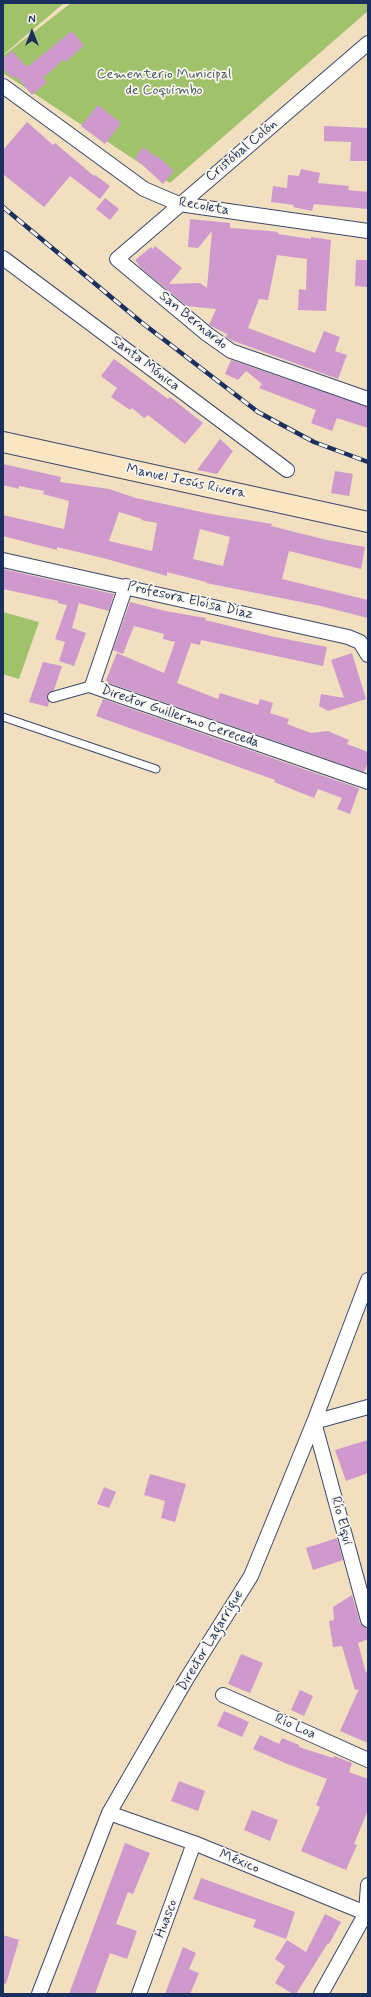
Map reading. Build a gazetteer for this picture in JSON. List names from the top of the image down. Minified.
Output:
{"streets":{"main road":["Manuel Jesús Rivera"],"street":["Cristóbal Colón","Recoleta","San Bernardo","Santa Mónica","Profesora Eloísa Díaz","Director Guillermo Cereceda","Río Elqui","Director Lagarrigue","Río Loa","México","Huasco"]},"crossings":[["Cristóbal Colón","Recoleta"],["Cristóbal Colón","San Bernardo"],["Profesora Eloísa Díaz","Director Guillermo Cereceda"],["Río Elqui","Director Lagarrigue"],["Director Lagarrigue","México"],["México","Huasco"]],"parks":["Cementerio Municipal de Coquimbo"],"north":"top"}
